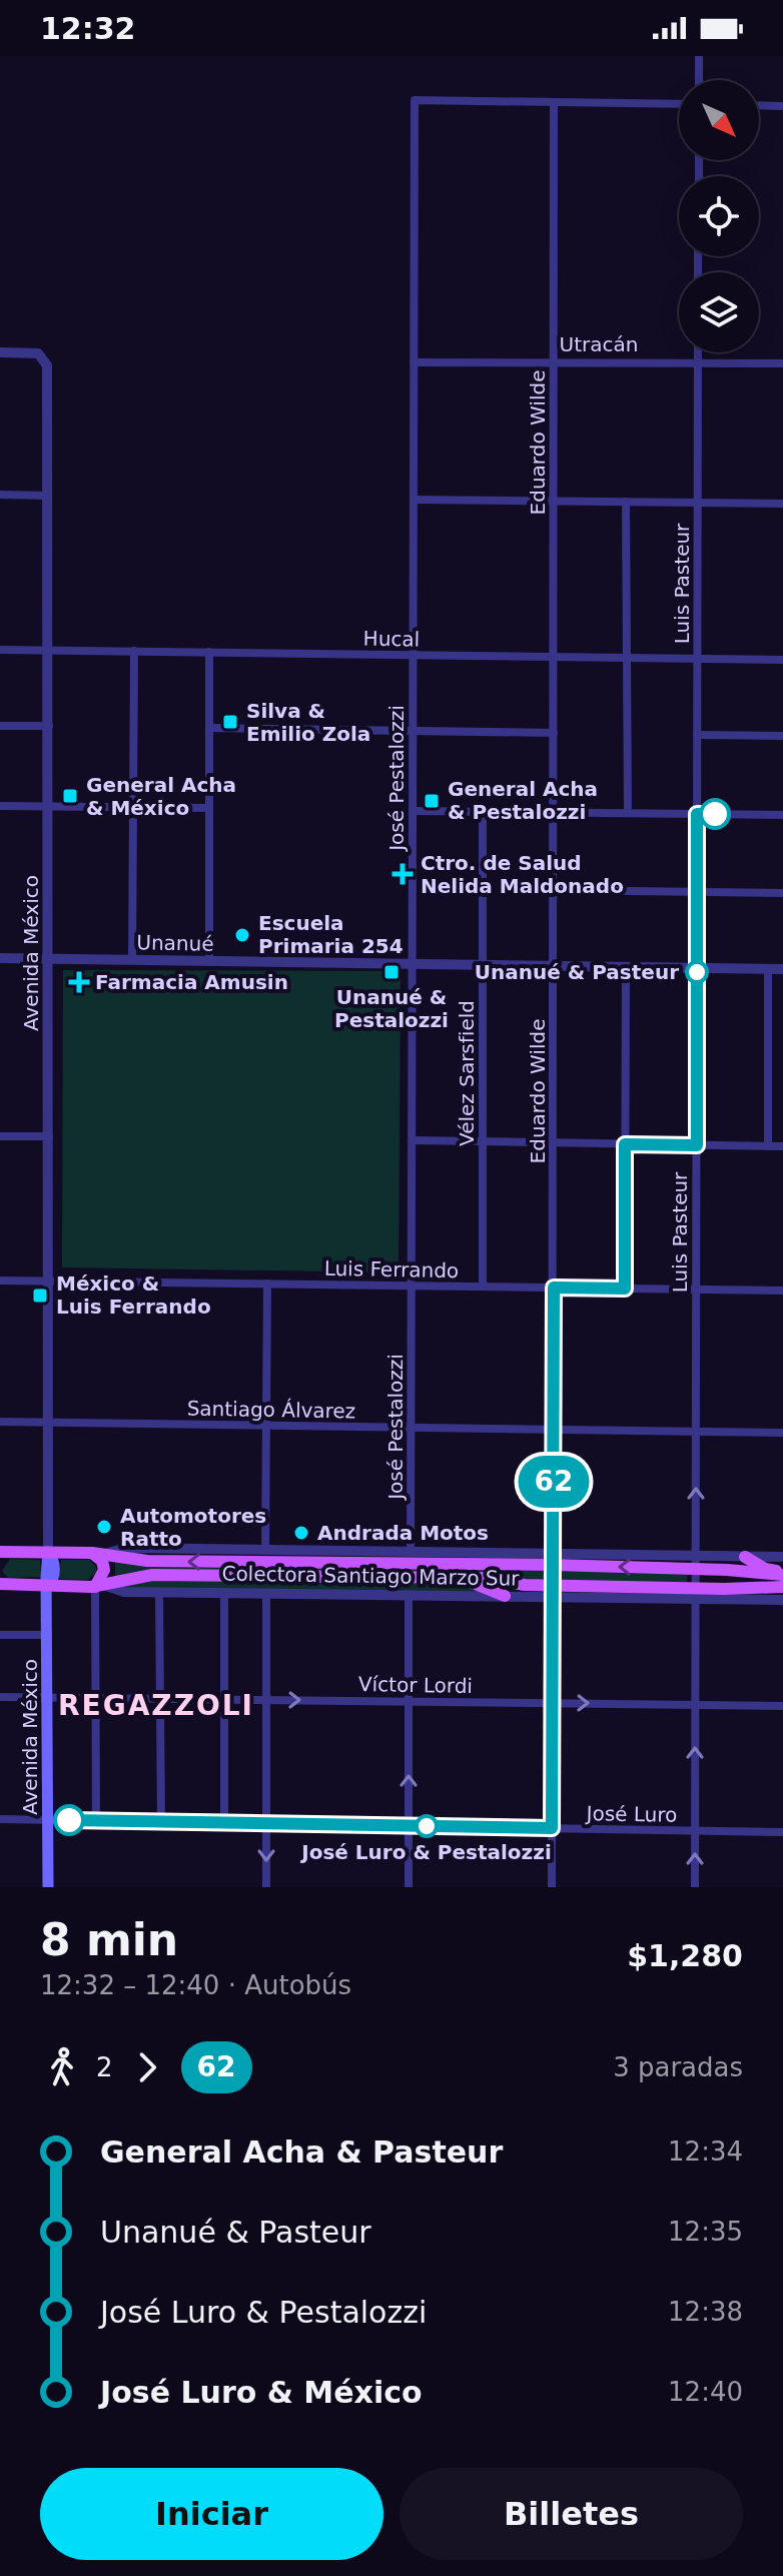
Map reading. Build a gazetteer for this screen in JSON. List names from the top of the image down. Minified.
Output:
{"streets":{"main road":["Avenida México"],"street":["Utracán","Eduardo Wilde","Luis Pasteur","Hucal","José Pestalozzi","Unanué","Vélez Sarsfield","Luis Ferrando","Santiago Álvarez","Colectora Santiago Marzo Sur","Víctor Lordi","José Luro"]},"crossings":[["Utracán","Eduardo Wilde"],["Utracán","Luis Pasteur"],["Utracán","José Pestalozzi"],["Eduardo Wilde","Hucal"],["Eduardo Wilde","José Pestalozzi"],["Eduardo Wilde","Unanué"],["Eduardo Wilde","Luis Ferrando"],["Eduardo Wilde","Santiago Álvarez"],["Eduardo Wilde","Colectora Santiago Marzo Sur"],["Eduardo Wilde","Víctor Lordi"],["Eduardo Wilde","José Luro"],["Luis Pasteur","Hucal"],["Luis Pasteur","Unanué"],["Luis Pasteur","Luis Ferrando"],["Luis Pasteur","Santiago Álvarez"],["Luis Pasteur","Víctor Lordi"],["Luis Pasteur","José Luro"],["Hucal","José Pestalozzi"],["Hucal","Avenida México"],["José Pestalozzi","Unanué"],["José Pestalozzi","Luis Ferrando"],["José Pestalozzi","Santiago Álvarez"],["José Pestalozzi","Colectora Santiago Marzo Sur"],["Unanué","Avenida México"],["Unanué","Vélez Sarsfield"],["Avenida México","Luis Ferrando"],["Avenida México","Santiago Álvarez"],["Avenida México","Víctor Lordi"],["Avenida México","José Luro"],["Vélez Sarsfield","Luis Ferrando"]],"one_way":["Víctor Lordi"],"districts":["REGAZZOLI"],"places":{"transit":["Silva & Emilio Zola","General Acha & México","General Acha & Pestalozzi","Unanué & Pestalozzi","México & Luis Ferrando"],"health":["Ctro. de Salud Nelida Maldonado","Farmacia Amusin"],"other":["Escuela Primaria 254","Unanué & Pasteur","Automotores Ratto","Andrada Motos","José Luro & Pestalozzi"]},"lines":["bus line 62"],"north":"bottom right","page":{"status":"12:32","on_map":"62","heading":["8 min","12:32 – 12:40 · Autobús","$1,280"],"legs":["2","62","3 paradas"],"list":[{"name":"General Acha & Pasteur","value":"12:34"},{"name":"Unanué & Pasteur","value":"12:35"},{"name":"José Luro & Pestalozzi","value":"12:38"},{"name":"José Luro & México","value":"12:40"}],"buttons":["Iniciar","Billetes"]}}
